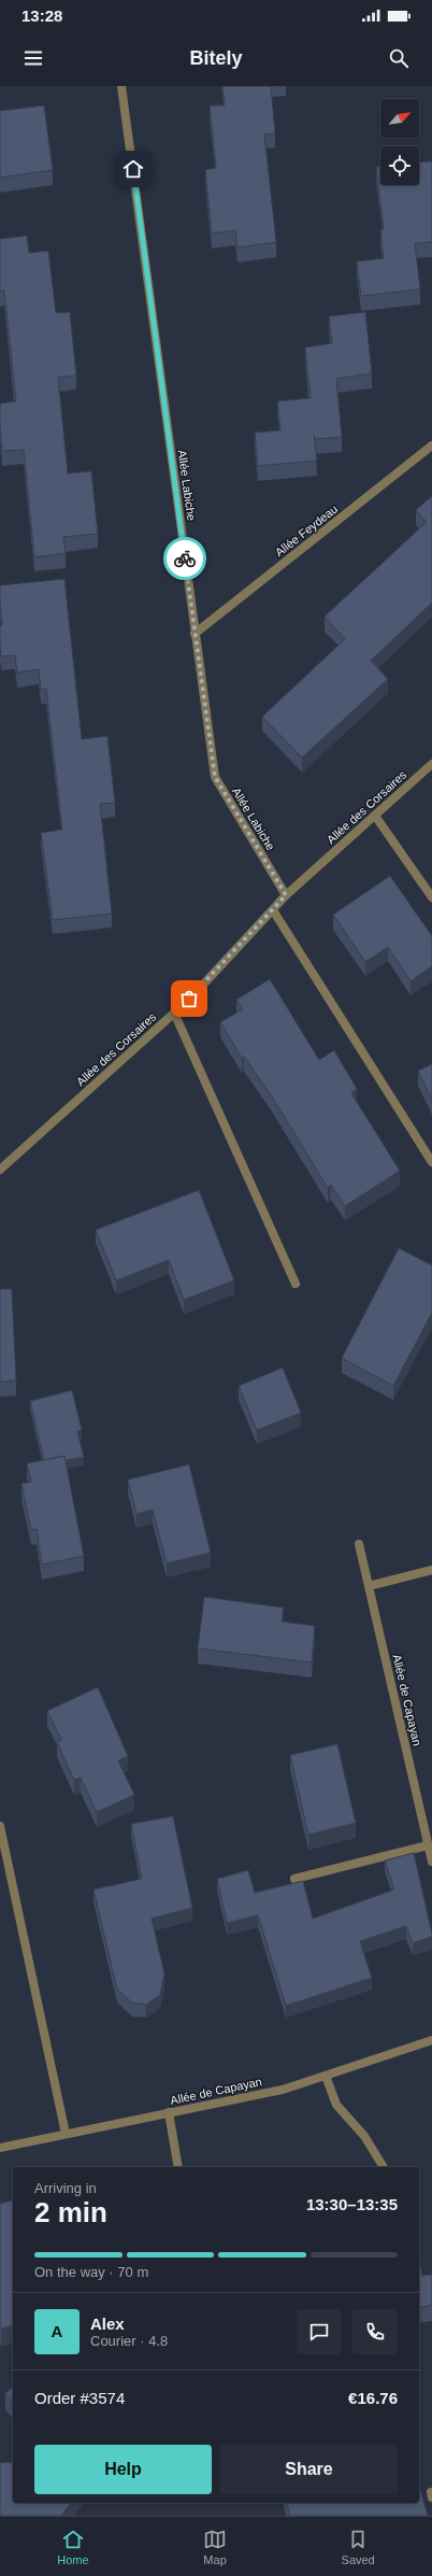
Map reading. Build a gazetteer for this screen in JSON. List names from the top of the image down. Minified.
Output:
{"streets":{"street":["Allée Labiche","Allée Feydeau","Allée des Corsaires","Allée de Capayan"]},"crossings":[["Allée Labiche","Allée Feydeau"],["Allée Labiche","Allée des Corsaires"]],"north":"top right","page":{"status":"13:28","header":"Bitely","heading":["2 min","Arriving in","13:30–13:35"],"panel":["Alex","Courier · 4.8","Order #3574","€16.76"],"bar":"On the way · 70 m","round":"A","buttons":["Help","Share"],"tabs":["Home","Map","Saved"]}}
